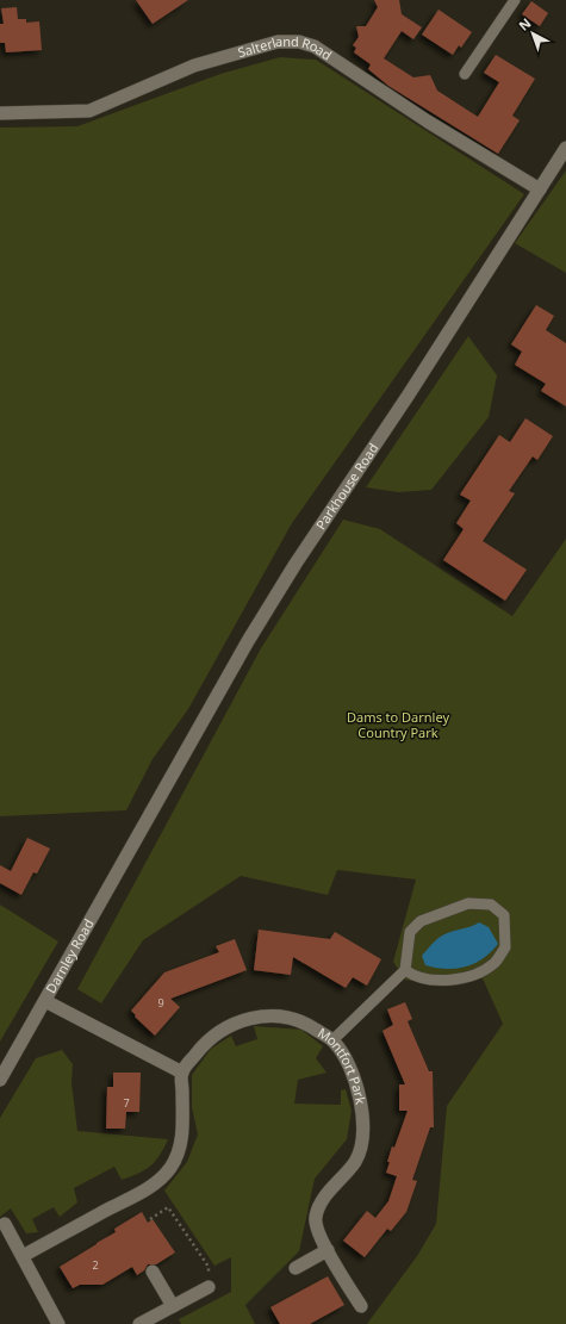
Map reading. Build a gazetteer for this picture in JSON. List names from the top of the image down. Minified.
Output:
{"streets":{"street":["Salterland Road","Parkhouse Road","Darnley Road","Montfort Park"]},"crossings":[["Salterland Road","Parkhouse Road"],["Parkhouse Road","Darnley Road"]],"parks":["Dams to Darnley Country Park"],"house_numbers":["9","7","2"],"north":"top left"}
